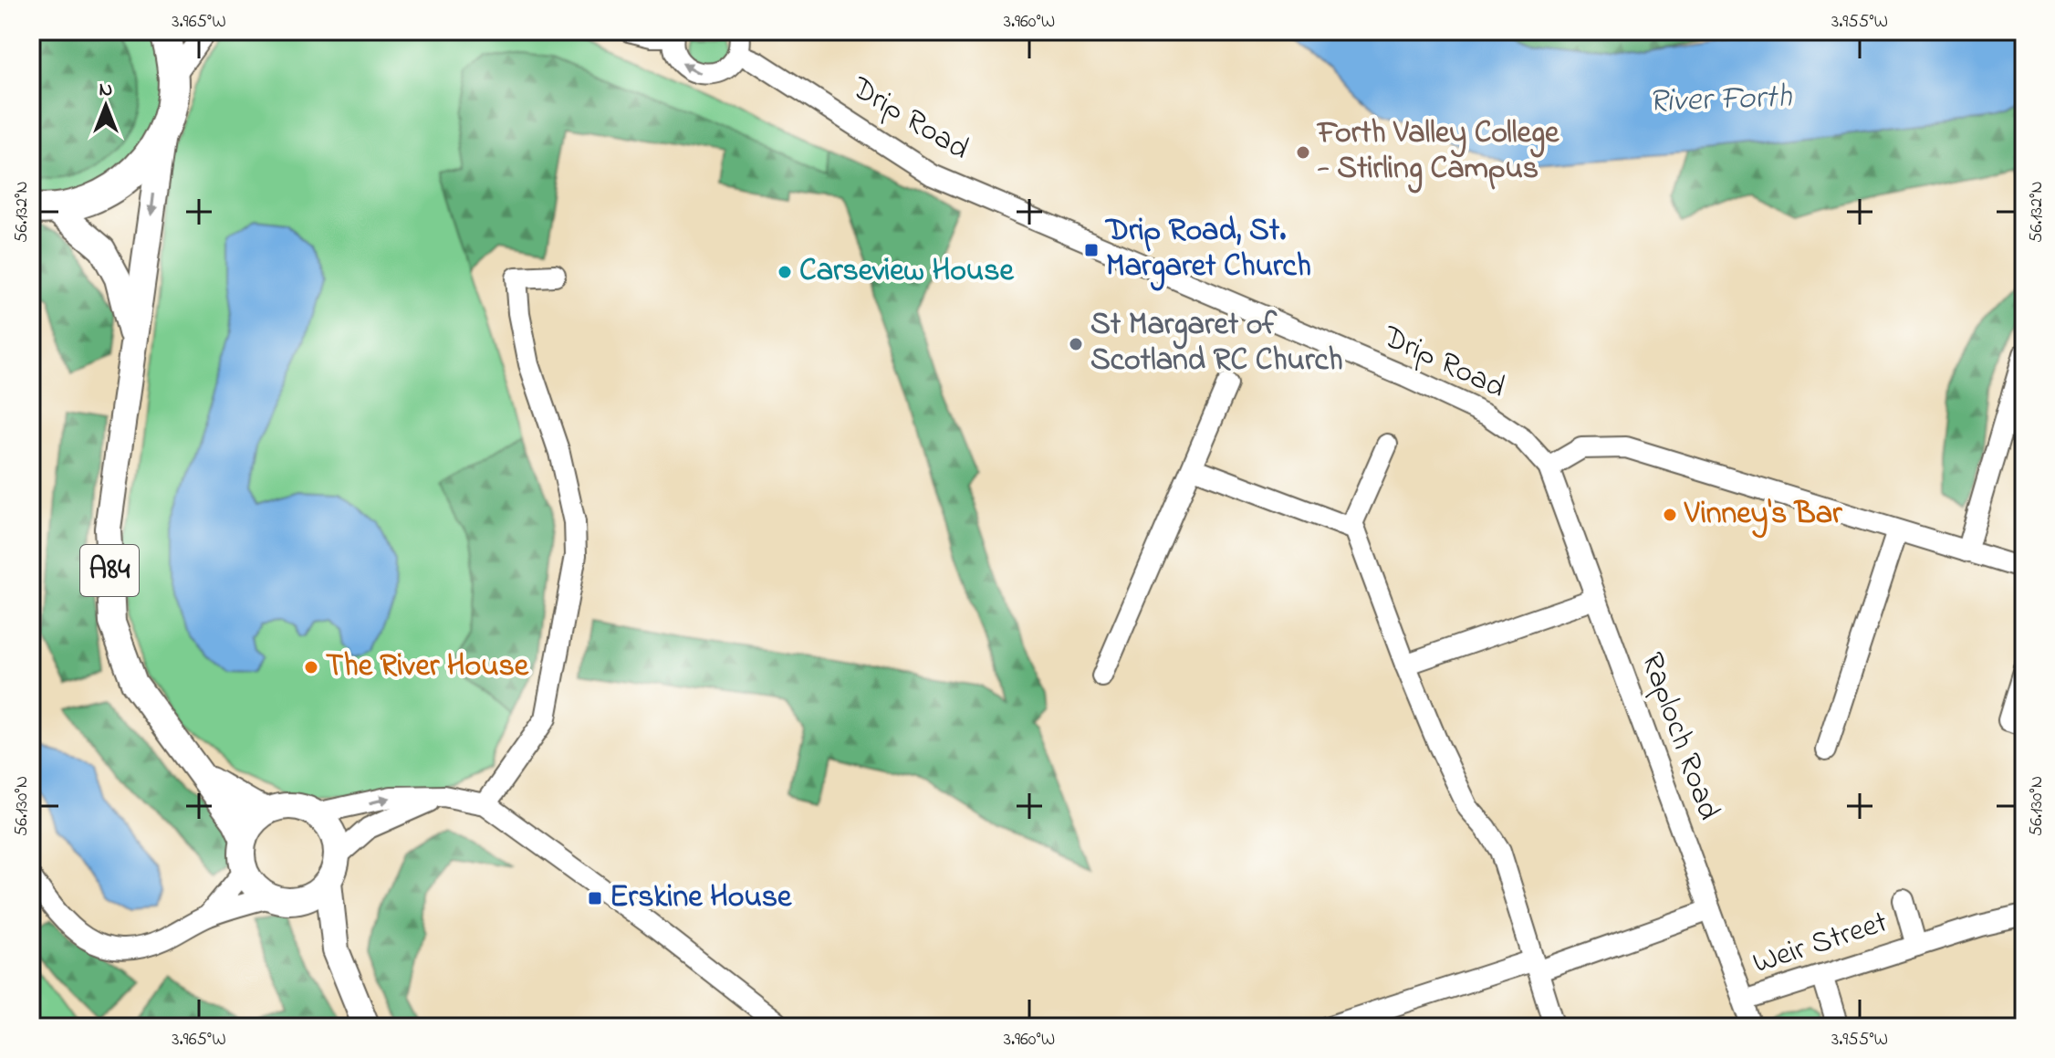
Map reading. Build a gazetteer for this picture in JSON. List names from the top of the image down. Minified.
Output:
{"streets":{"highway":["A84"],"street":["Drip Road","Raploch Road","Weir Street"]},"crossings":[["Drip Road","Raploch Road"],["Raploch Road","Weir Street"]],"water":["River Forth"],"places":{"other":["Forth Valley College - Stirling Campus","Carseview House","St Margaret of Scotland RC Church","Vinney's Bar","The River House"],"transit":["Drip Road, St. Margaret Church","Erskine House"]},"north":"top","coordinates":["3.965°W","3.960°W","3.955°W","56.132°N","56.130°N"]}
